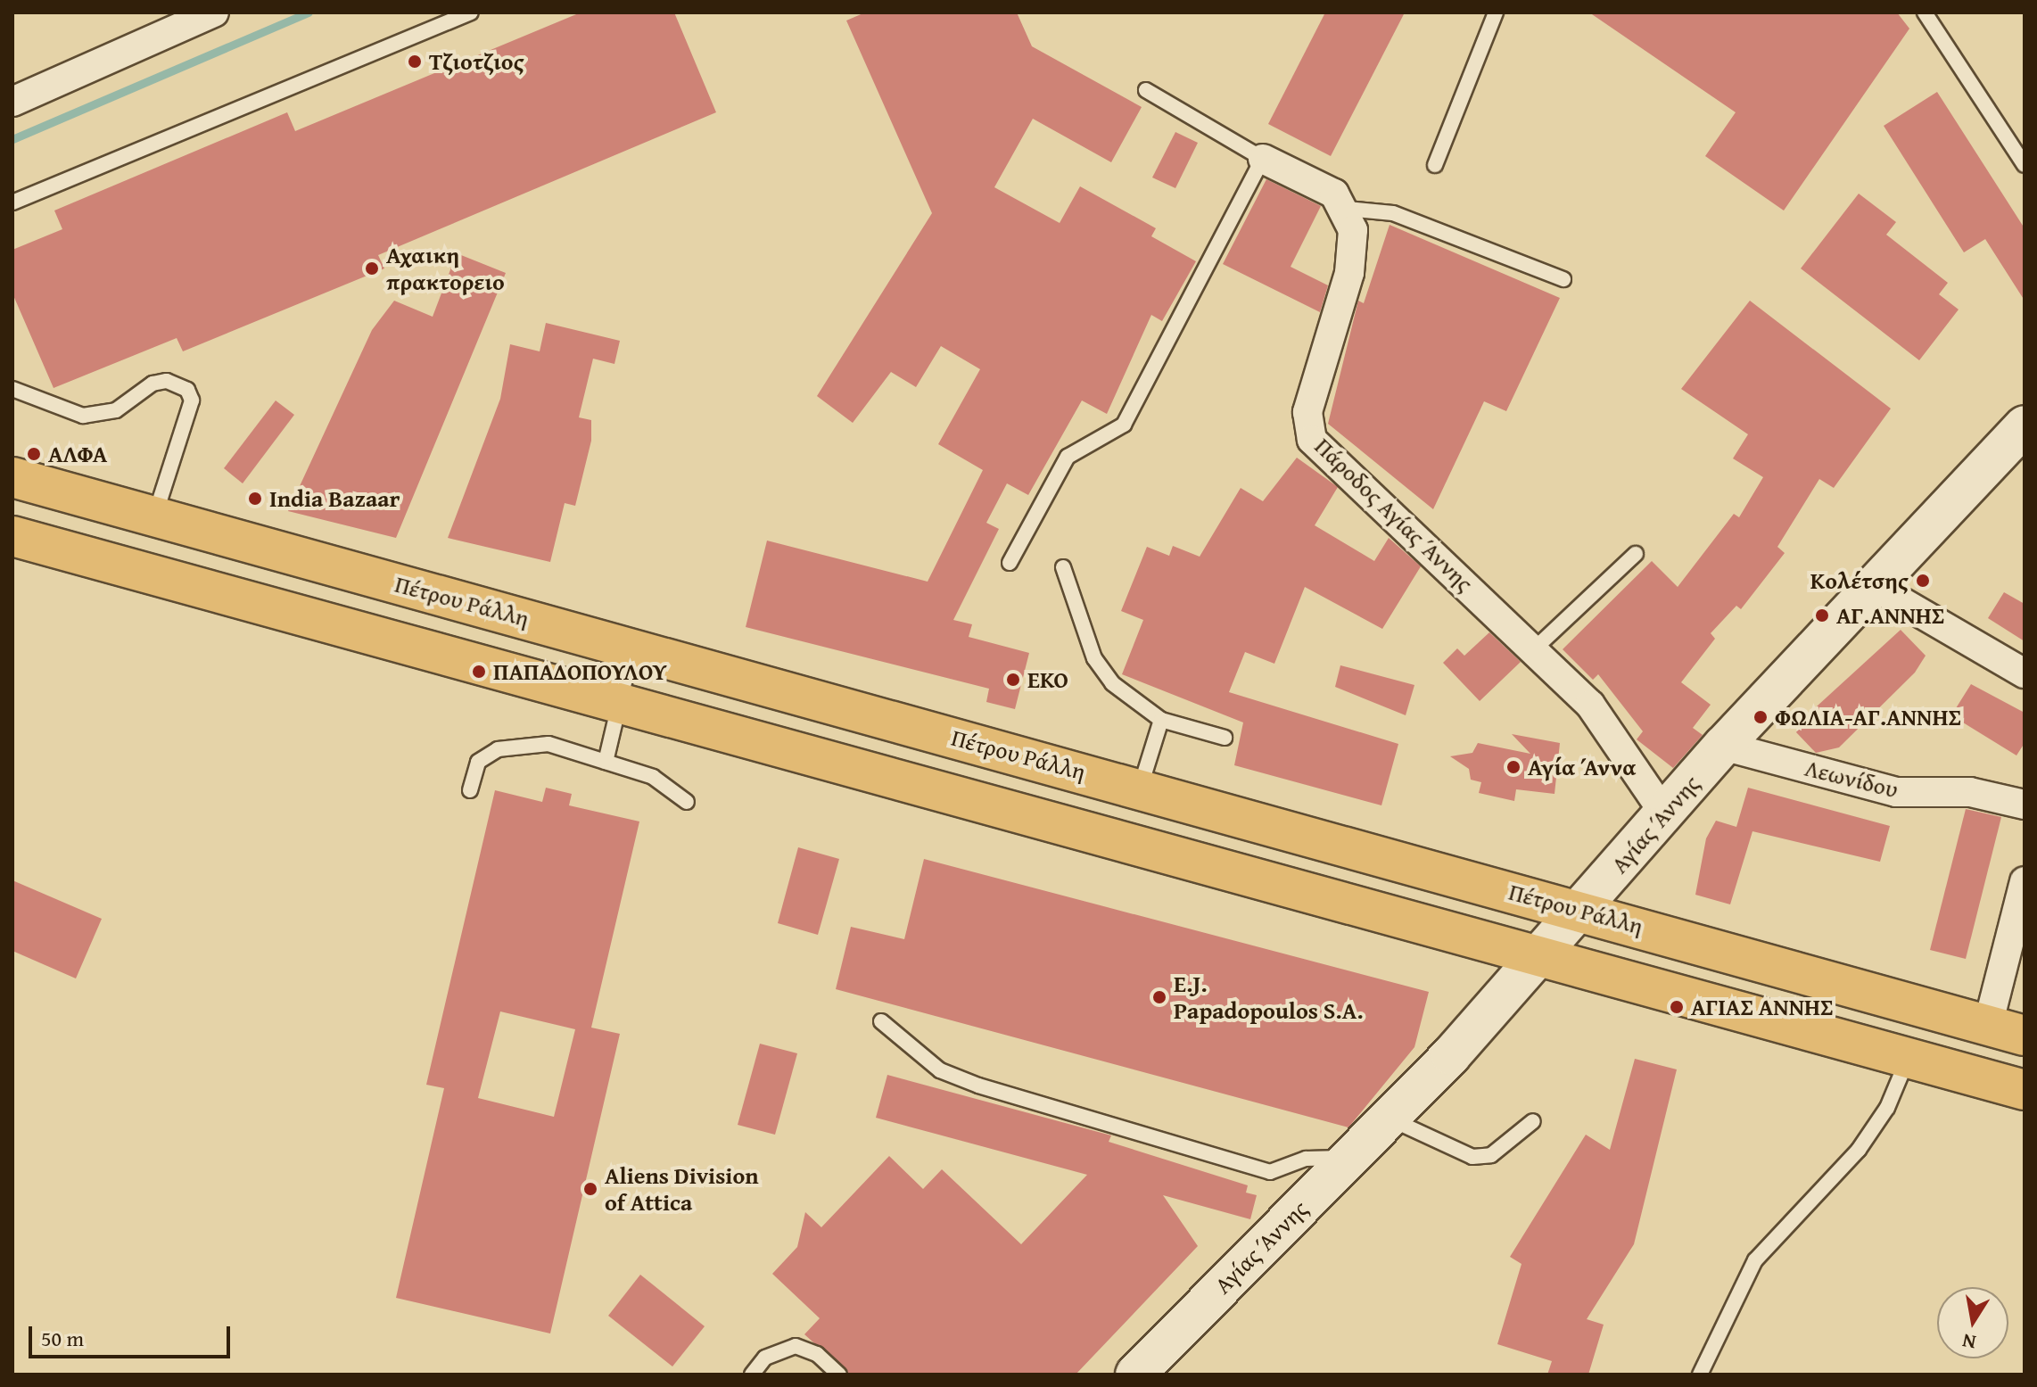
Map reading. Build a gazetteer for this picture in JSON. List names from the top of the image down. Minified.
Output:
{"streets":{"main road":["Πέτρου Ράλλη"],"street":["Πάροδος Αγίας Άννης","Λεωνίδου","Αγίας Άννης"]},"crossings":[["Πάροδος Αγίας Άννης","Αγίας Άννης"],["Πέτρου Ράλλη","Αγίας Άννης"],["Λεωνίδου","Αγίας Άννης"]],"places":["Τζιοτζιος","Αχαικη πρακτορειο","ΑΛΦΑ","India Bazaar","Κολέτσης","ΑΓ.ΑΝΝΗΣ","ΠΑΠΑΔΟΠΟΥΛΟΥ","EKO","ΦΩΛΙΑ-ΑΓ.ΑΝΝΗΣ","Αγία Άννα","E.J. Papadopoulos S.A.","ΑΓΙΑΣ ΑΝΝΗΣ","Aliens Division of Attica"],"scale_bar":"50 m","north":"bottom"}
